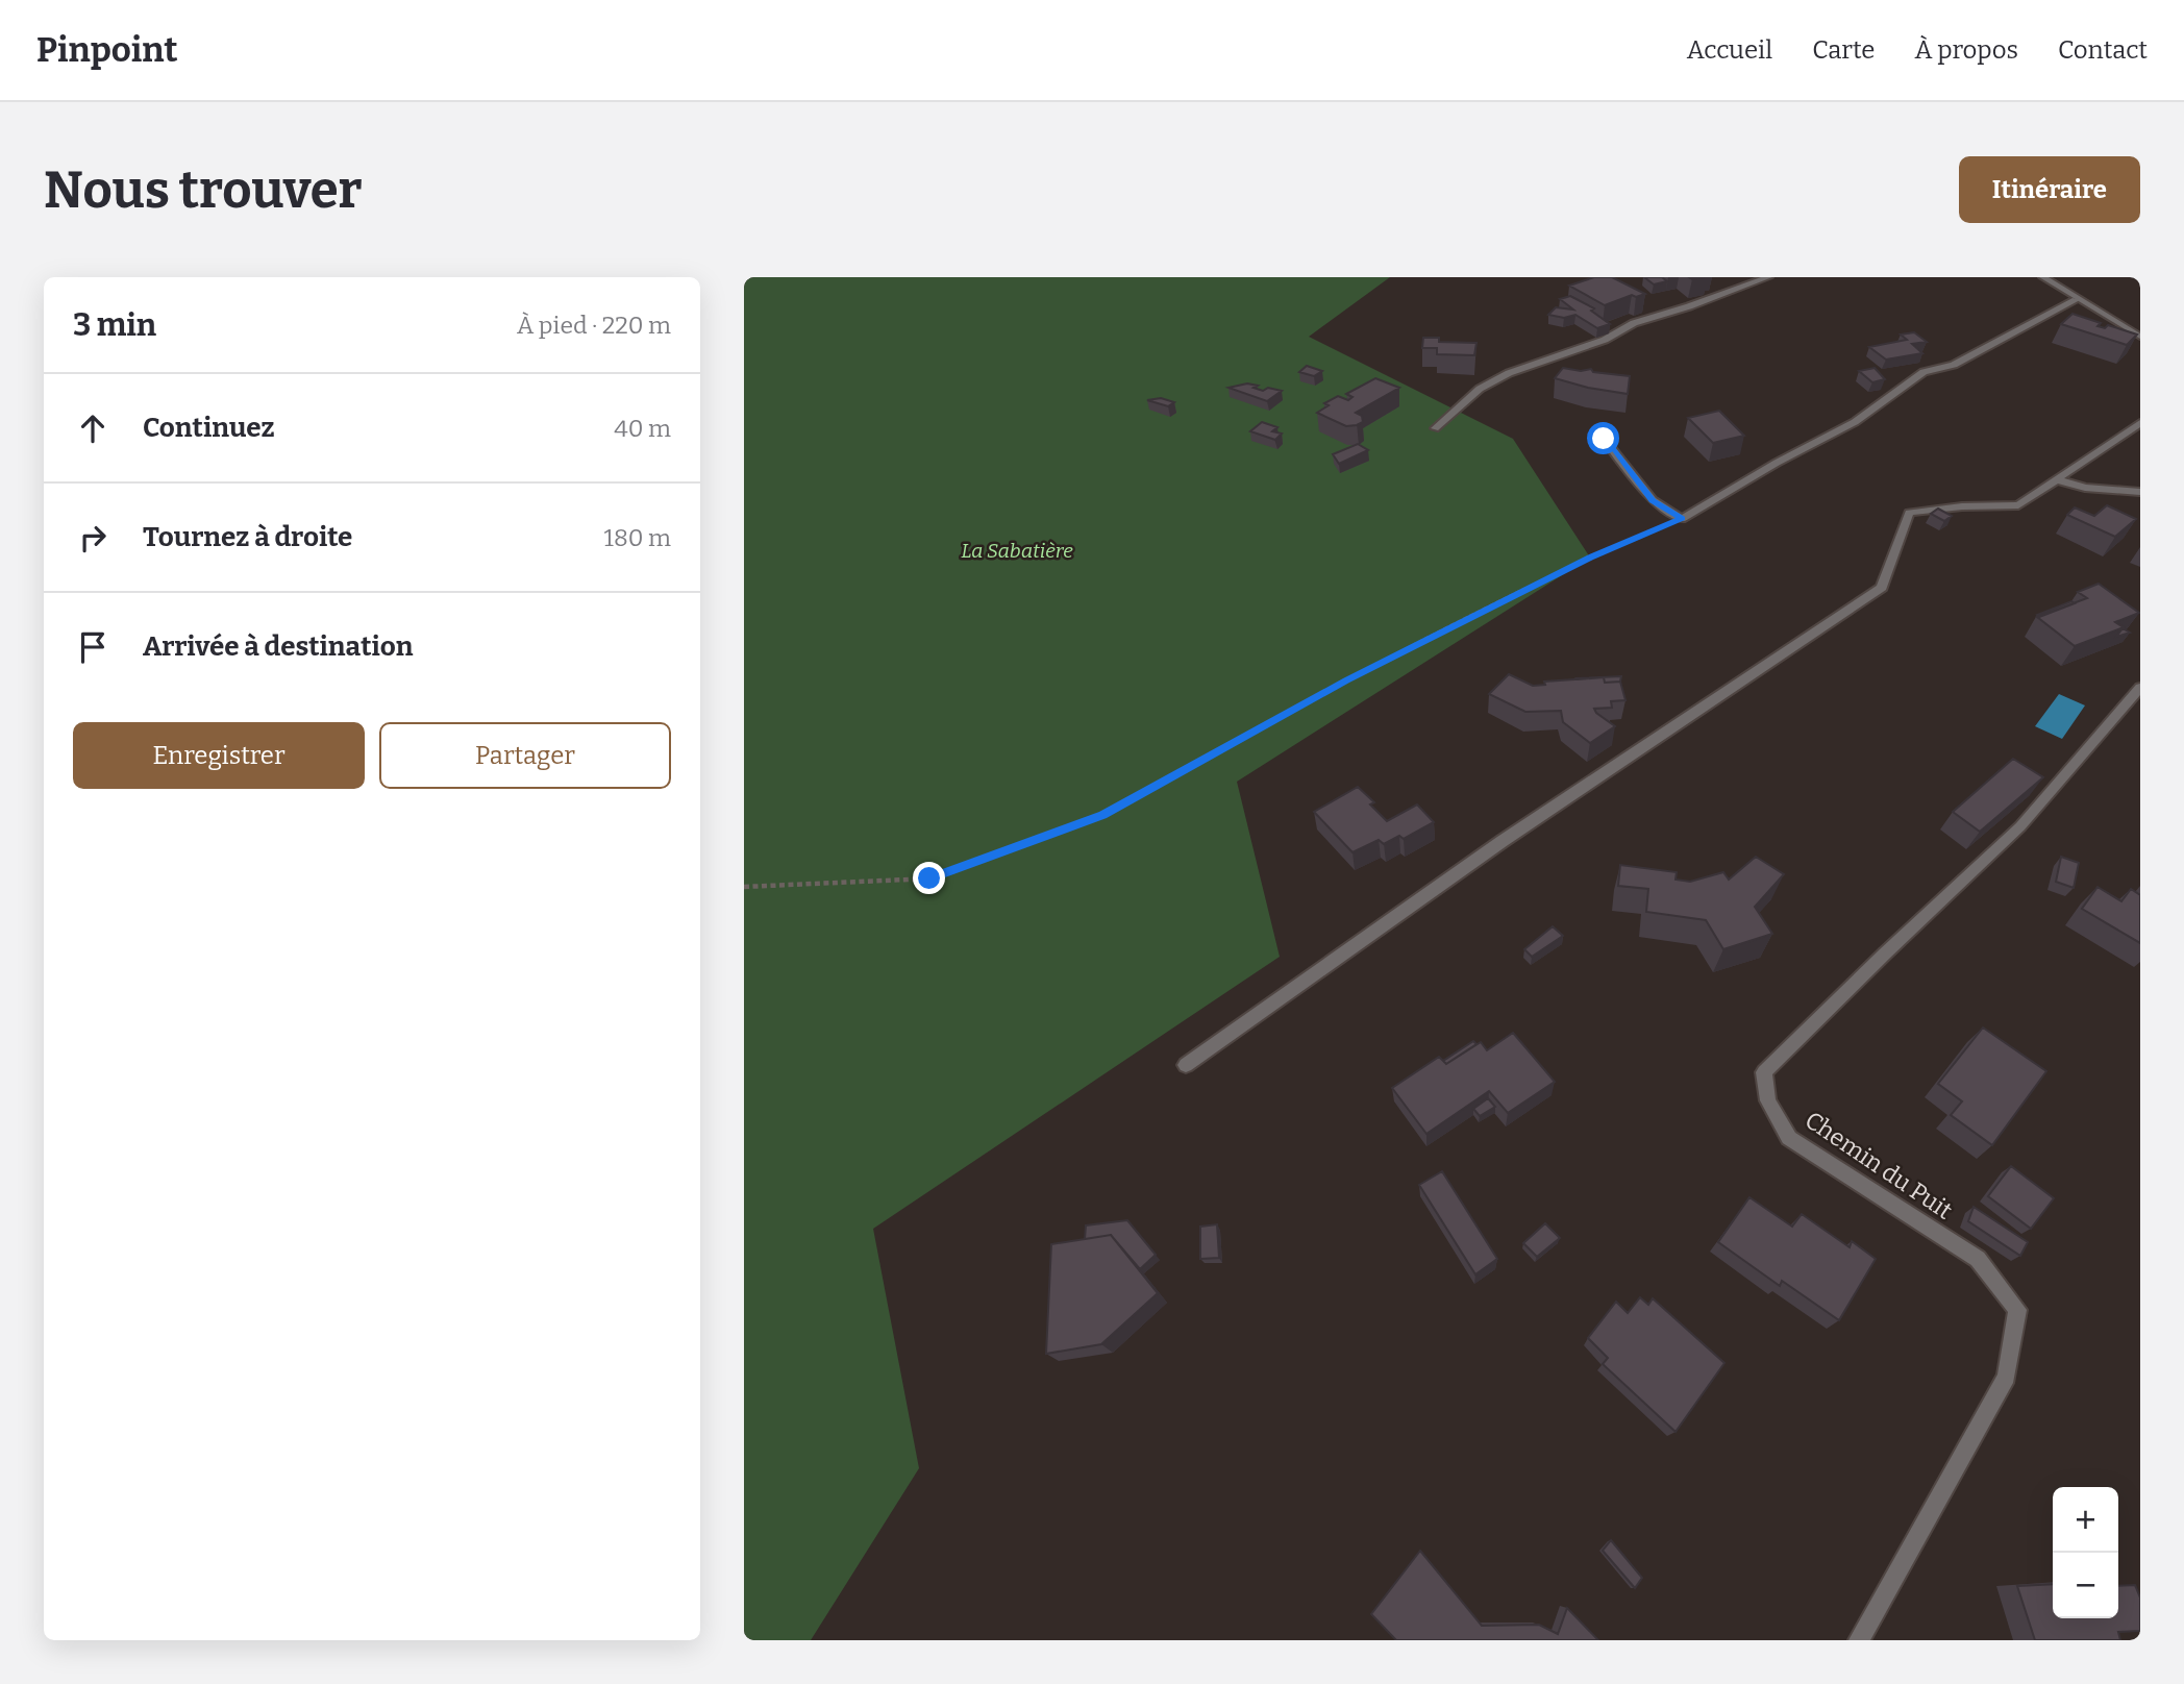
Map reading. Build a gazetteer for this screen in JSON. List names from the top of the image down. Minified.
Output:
{"streets":{"street":["Chemin du Puit"]},"parks":["La Sabatière"],"page":{"header":"Pinpoint","nav":["Accueil","Carte","À propos","Contact"],"buttons":["Itinéraire",["Enregistrer","Partager"]],"title":"Nous trouver","heading":["3 min","À pied · 220 m"],"list":[["Continuez","40 m"],["Tournez à droite","180 m"],"Arrivée à destination"],"map_buttons":["+","−"]}}
